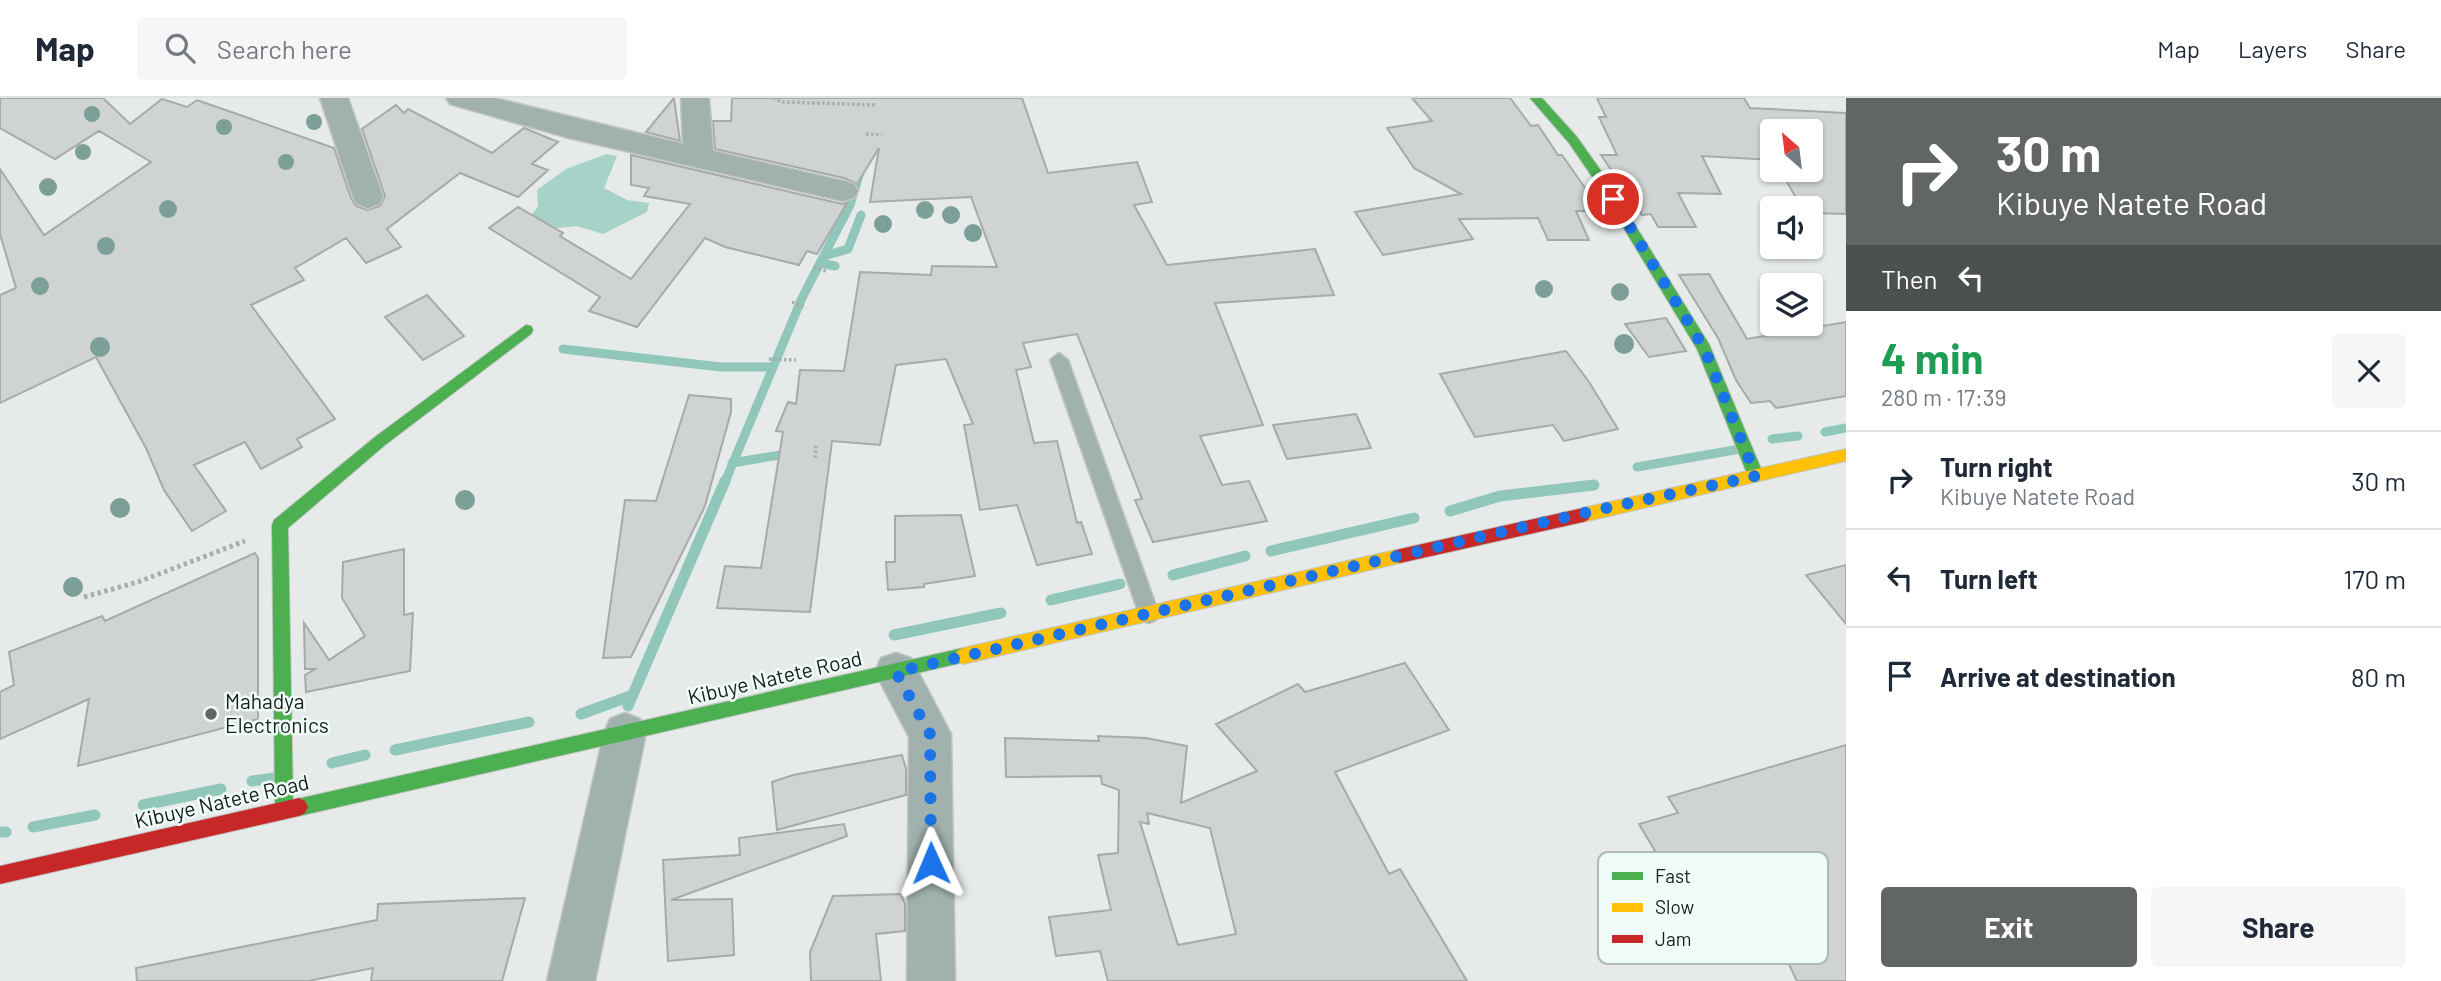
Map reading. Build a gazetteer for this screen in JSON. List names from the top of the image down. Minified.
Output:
{"streets":{"main road":["Kibuye Natete Road"]},"places":["Mahadya Electronics"],"legend":["Fast","Slow","Jam"],"north":"top left","page":{"header":"Map","search":"Search here","nav":["Map","Layers","Share"],"turn":["30 m","Kibuye Natete Road"],"then":"Then","heading":["4 min","280 m · 17:39"],"list":[{"name":"Turn right","note":"Kibuye Natete Road","value":"30 m"},{"name":"Turn left","value":"170 m"},{"name":"Arrive at destination","value":"80 m"}],"buttons":["Exit","Share"]}}
